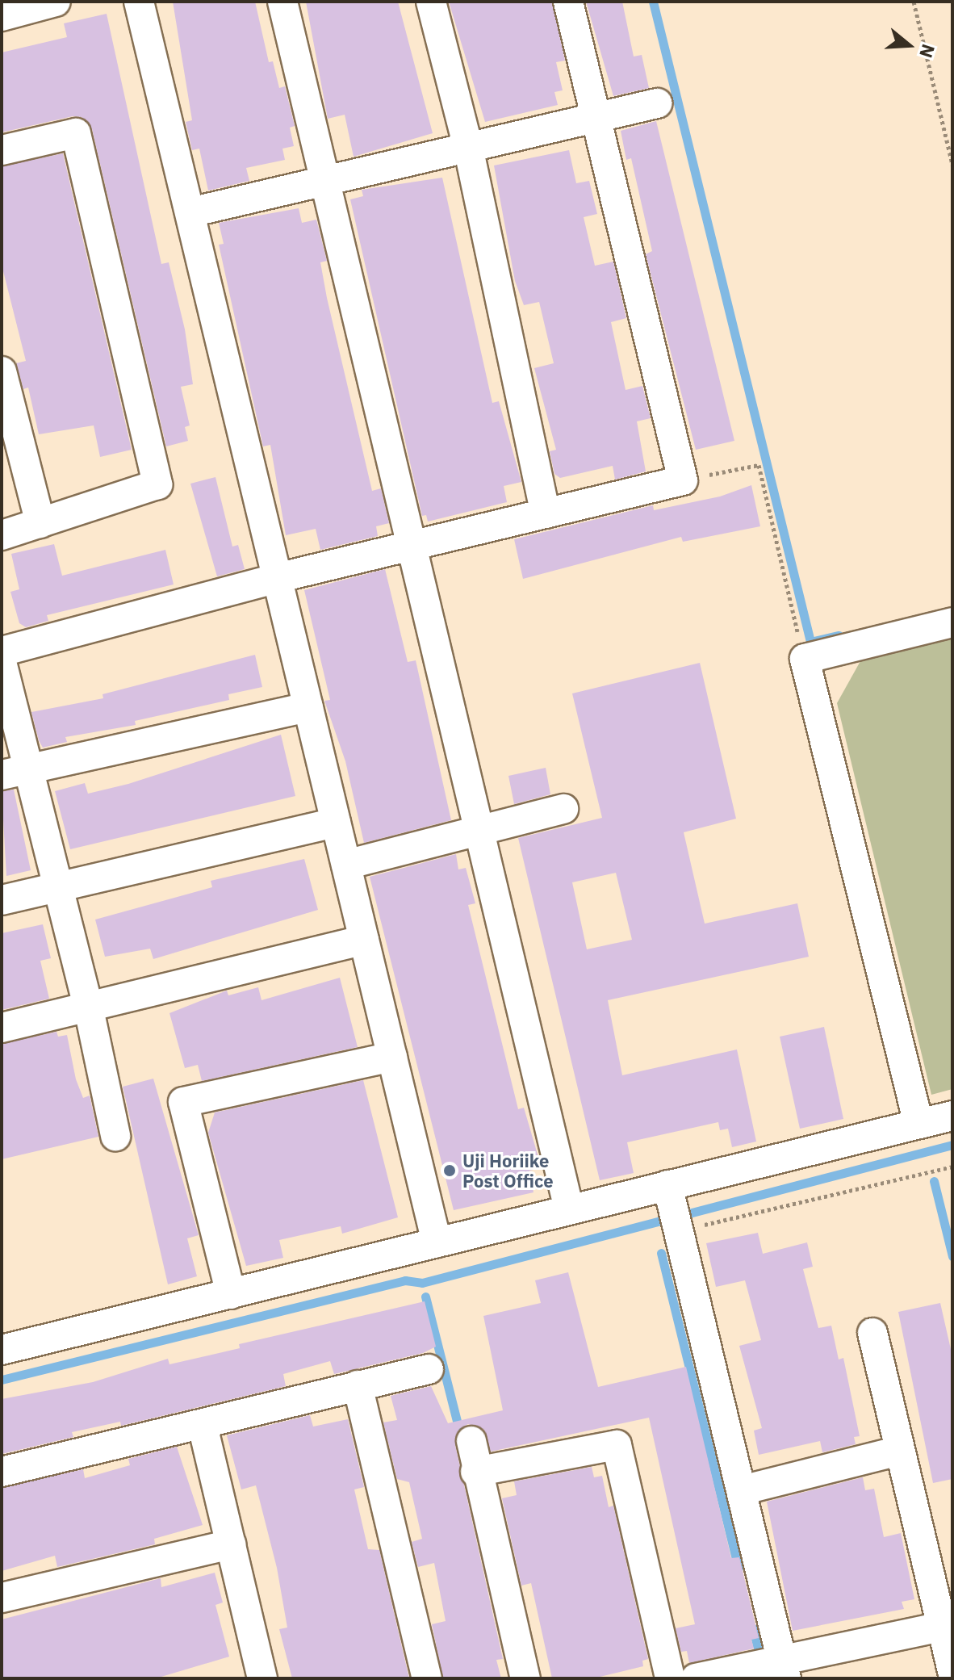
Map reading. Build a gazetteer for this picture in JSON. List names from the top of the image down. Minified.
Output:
{"places":["Uji Horiike Post Office"],"north":"right"}
